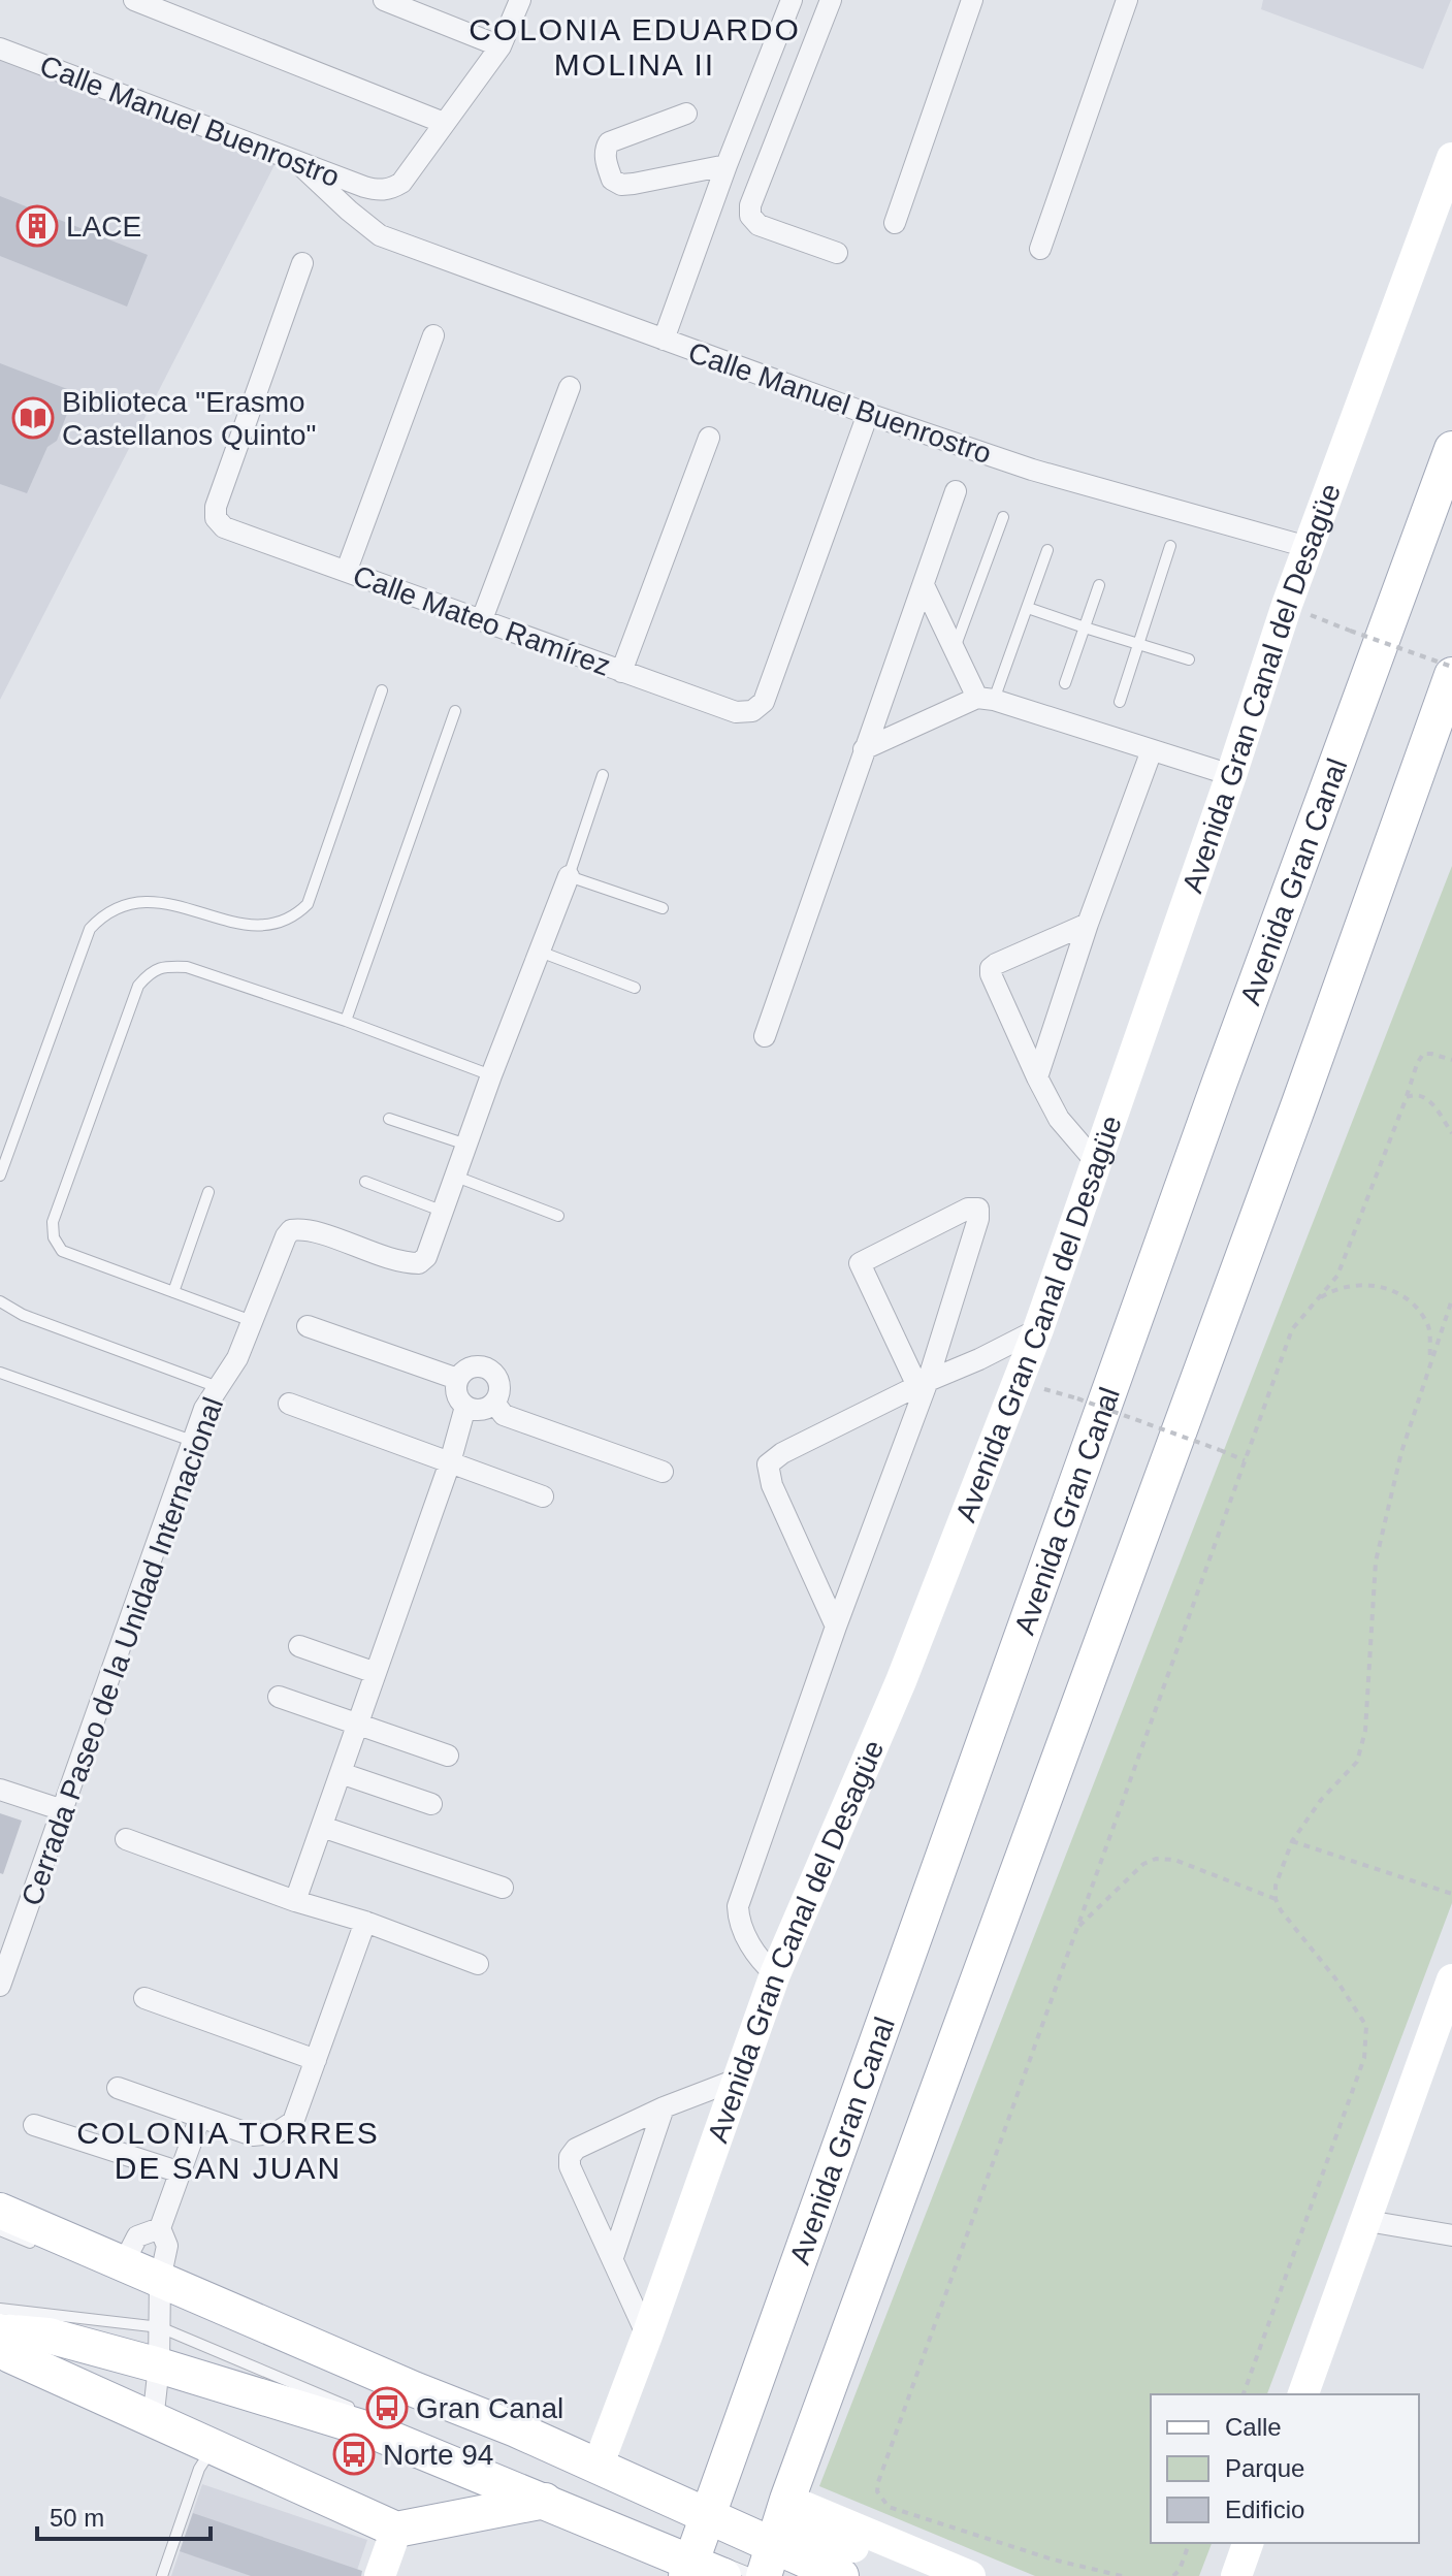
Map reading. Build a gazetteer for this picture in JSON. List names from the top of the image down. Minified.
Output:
{"streets":{"main road":["Avenida Gran Canal"],"street":["Calle Manuel Buenrostro","Calle Mateo Ramírez","Avenida Gran Canal del Desagüe","Cerrada Paseo de la Unidad Internacional"]},"crossings":[["Calle Manuel Buenrostro","Calle Mateo Ramírez"],["Calle Manuel Buenrostro","Avenida Gran Canal del Desagüe"]],"districts":["COLONIA EDUARDO MOLINA II","COLONIA TORRES DE SAN JUAN"],"places":{"building":["LACE"],"library":["Biblioteca \"Erasmo Castellanos Quinto\""],"bus stop":["Gran Canal","Norte 94"]},"legend":["Calle","Parque","Edificio"],"scale_bar":"50 m"}
